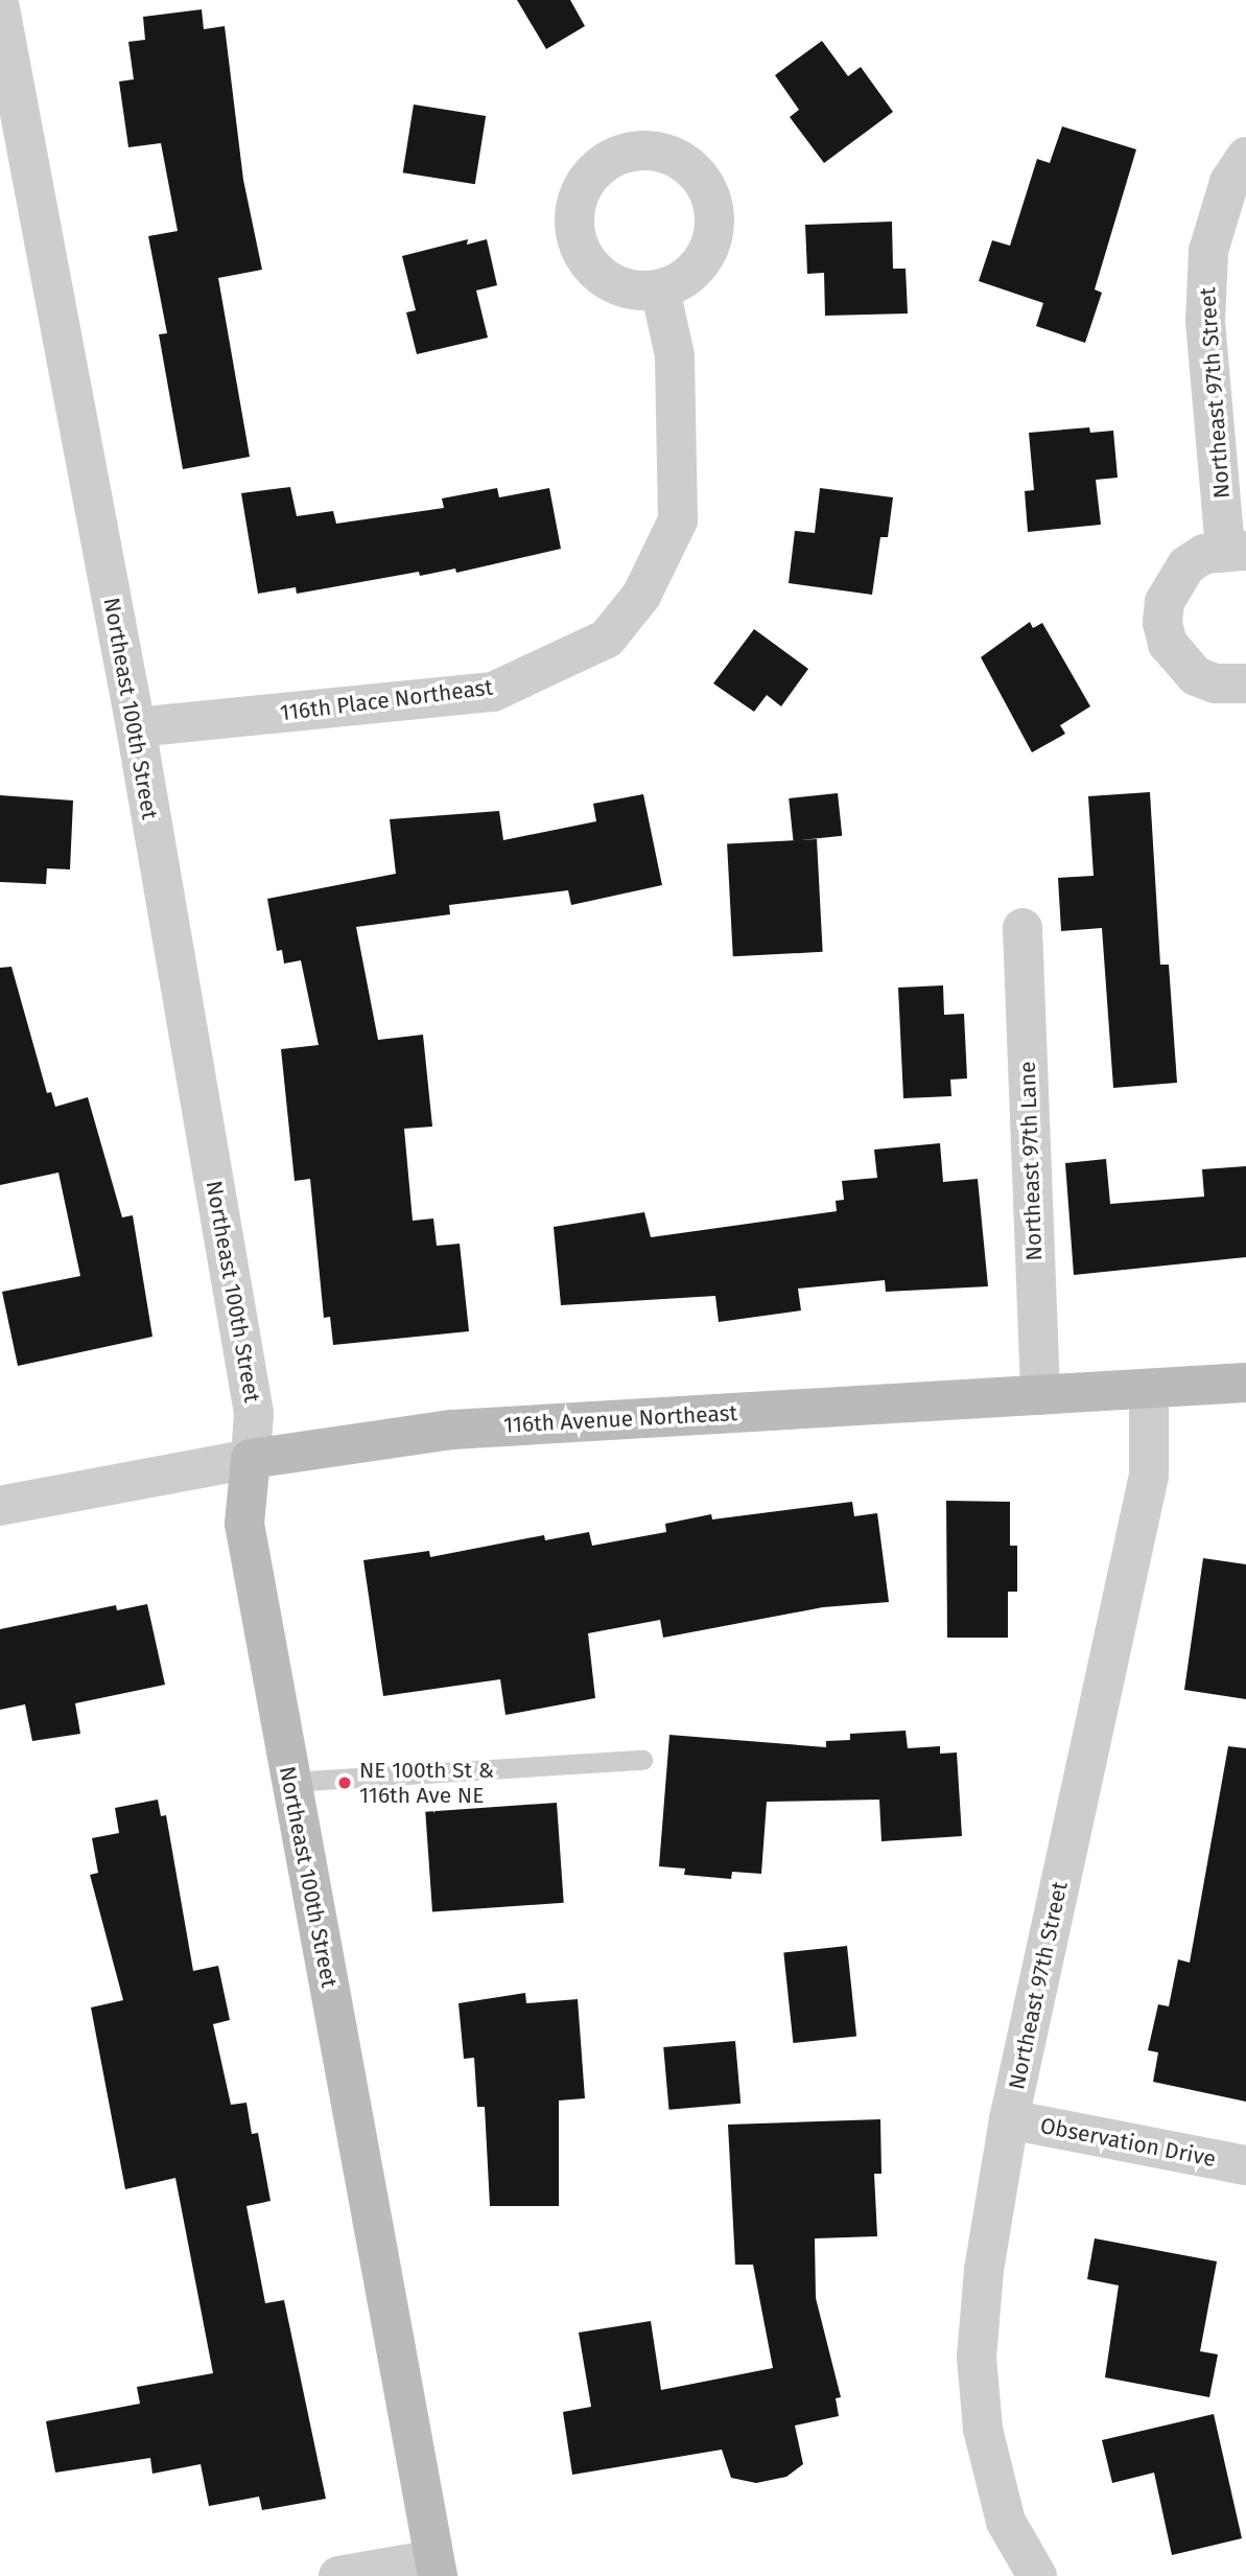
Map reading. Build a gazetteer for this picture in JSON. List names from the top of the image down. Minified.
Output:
{"streets":{"street":["Northeast 97th Street","116th Place Northeast","Northeast 100th Street","Northeast 97th Lane","116th Avenue Northeast","Observation Drive"]},"crossings":[["Northeast 97th Street","116th Avenue Northeast"],["Northeast 97th Street","Observation Drive"],["116th Place Northeast","Northeast 100th Street"],["Northeast 100th Street","116th Avenue Northeast"],["Northeast 97th Lane","116th Avenue Northeast"]],"places":["NE 100th St & 116th Ave NE"]}
